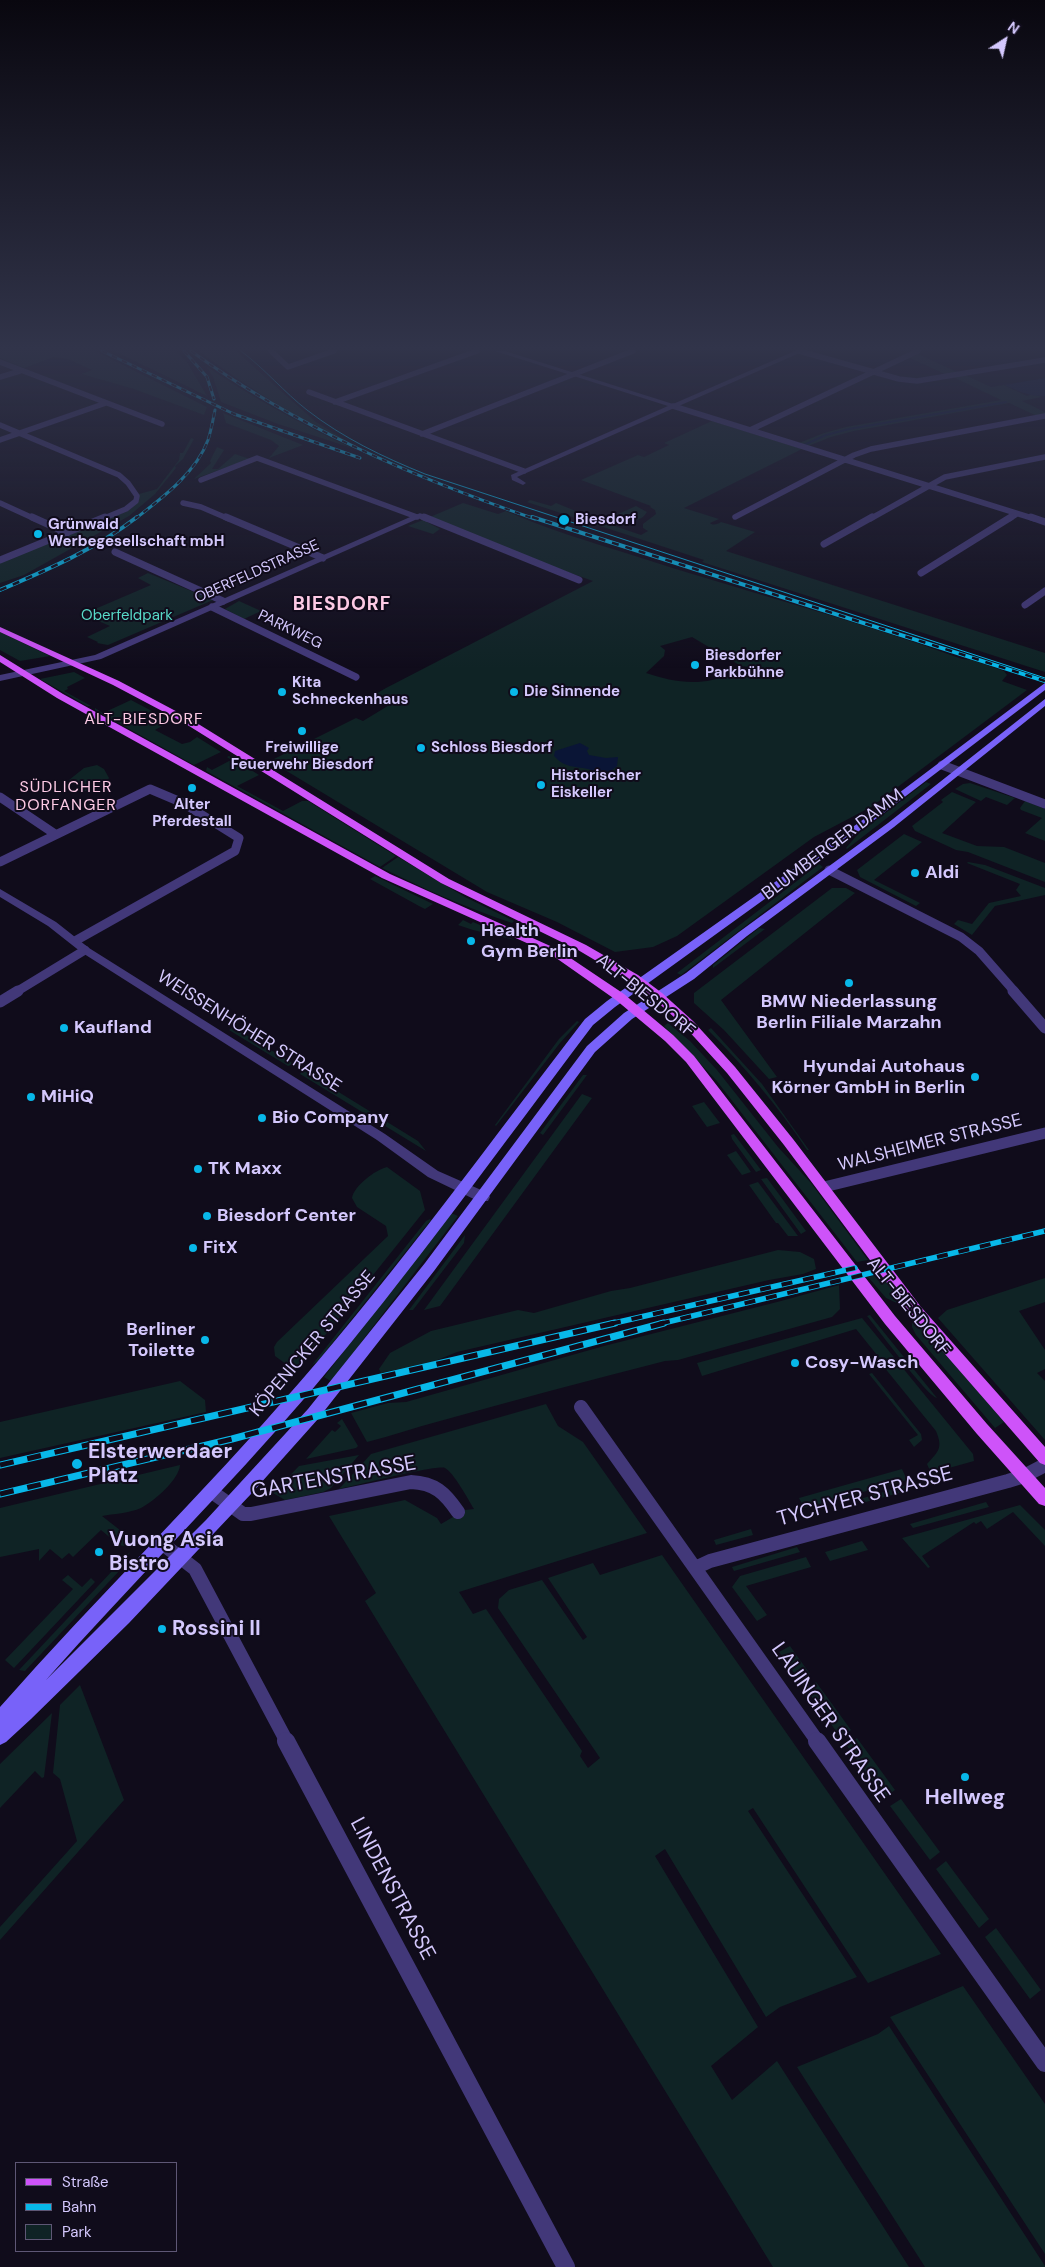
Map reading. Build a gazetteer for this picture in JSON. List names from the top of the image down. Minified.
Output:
{"streets":{"main road":["BLUMBERGER DAMM","ALT-BIESDORF","KÖPENICKER STRASSE"],"street":["OBERFELDSTRASSE","PARKWEG","WEISSENHÖHER STRASSE","WALSHEIMER STRASSE","GARTENSTRASSE","TYCHYER STRASSE","LAUINGER STRASSE","LINDENSTRASSE"]},"crossings":[["OBERFELDSTRASSE","PARKWEG"],["OBERFELDSTRASSE","ALT-BIESDORF"],["BLUMBERGER DAMM","ALT-BIESDORF"],["BLUMBERGER DAMM","KÖPENICKER STRASSE"],["ALT-BIESDORF","WALSHEIMER STRASSE"],["ALT-BIESDORF","KÖPENICKER STRASSE"],["ALT-BIESDORF","TYCHYER STRASSE"],["WEISSENHÖHER STRASSE","KÖPENICKER STRASSE"],["KÖPENICKER STRASSE","GARTENSTRASSE"],["KÖPENICKER STRASSE","LINDENSTRASSE"],["TYCHYER STRASSE","LAUINGER STRASSE"]],"districts":["BIESDORF","ALT-BIESDORF","SÜDLICHER DORFANGER"],"parks":["Oberfeldpark"],"places":["Biesdorf","Grünwald Werbegesellschaft mbH","Biesdorfer Parkbühne","Kita Schneckenhaus","Die Sinnende","Freiwillige Feuerwehr Biesdorf","Schloss Biesdorf","Historischer Eiskeller","Alter Pferdestall","Aldi","Health Gym Berlin","BMW Niederlassung Berlin Filiale Marzahn","Kaufland","Hyundai Autohaus Körner GmbH in Berlin","MiHiQ","Bio Company","TK Maxx","Biesdorf Center","FitX","Berliner Toilette","Cosy-Wasch","Elsterwerdaer Platz","Vuong Asia Bistro","Rossini II","Hellweg"],"legend":["Straße","Bahn","Park"],"north":"top right"}
